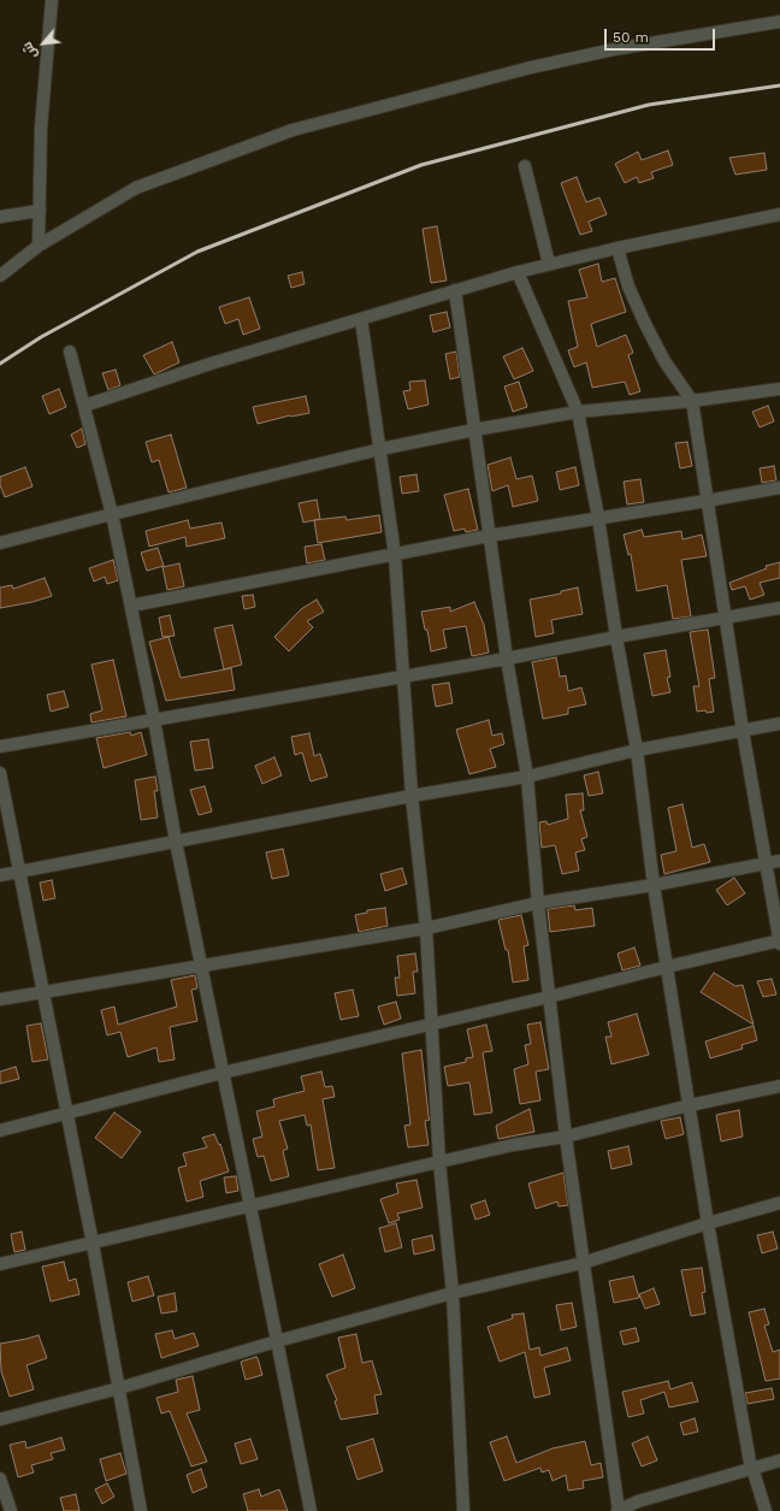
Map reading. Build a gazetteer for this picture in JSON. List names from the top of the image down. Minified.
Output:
{"scale_bar":"50 m","north":"bottom left"}
